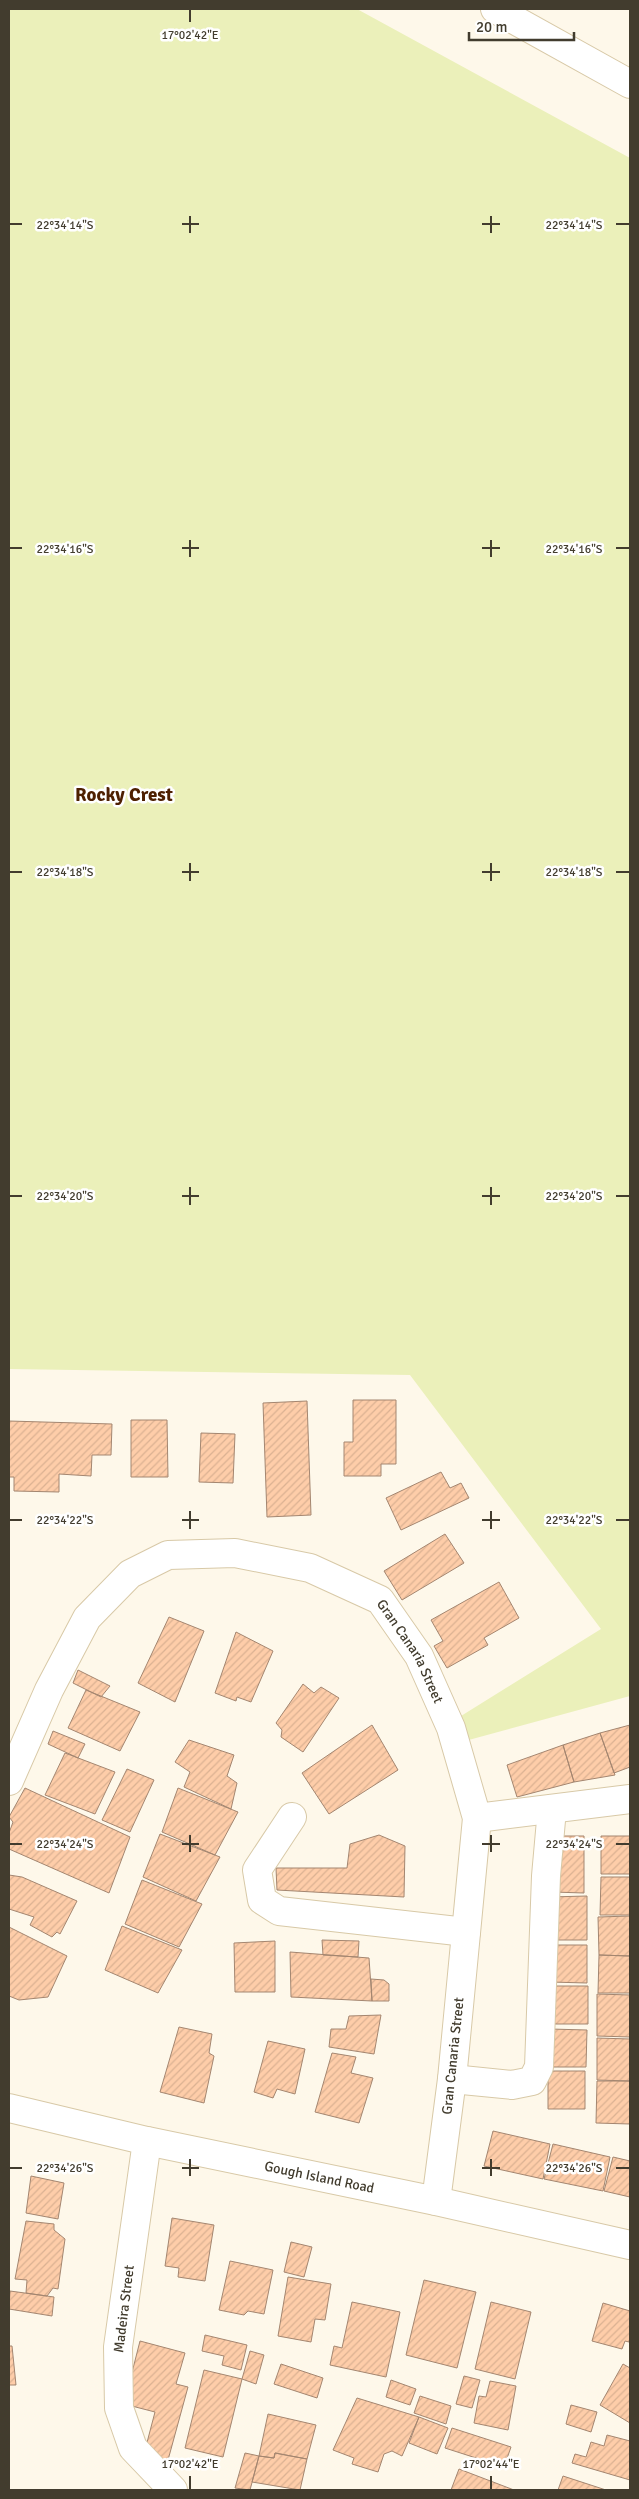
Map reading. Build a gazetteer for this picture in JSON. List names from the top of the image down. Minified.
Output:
{"streets":{"street":["Gran Canaria Street","Gough Island Road","Madeira Street"]},"crossings":[["Gran Canaria Street","Gough Island Road"],["Gough Island Road","Madeira Street"]],"districts":["Rocky Crest"],"scale_bar":"20 m","coordinates":["17°02'42\"E","22°34'14\"S","22°34'16\"S","22°34'18\"S","22°34'20\"S","22°34'22\"S","22°34'24\"S","22°34'26\"S","17°02'44\"E"]}
